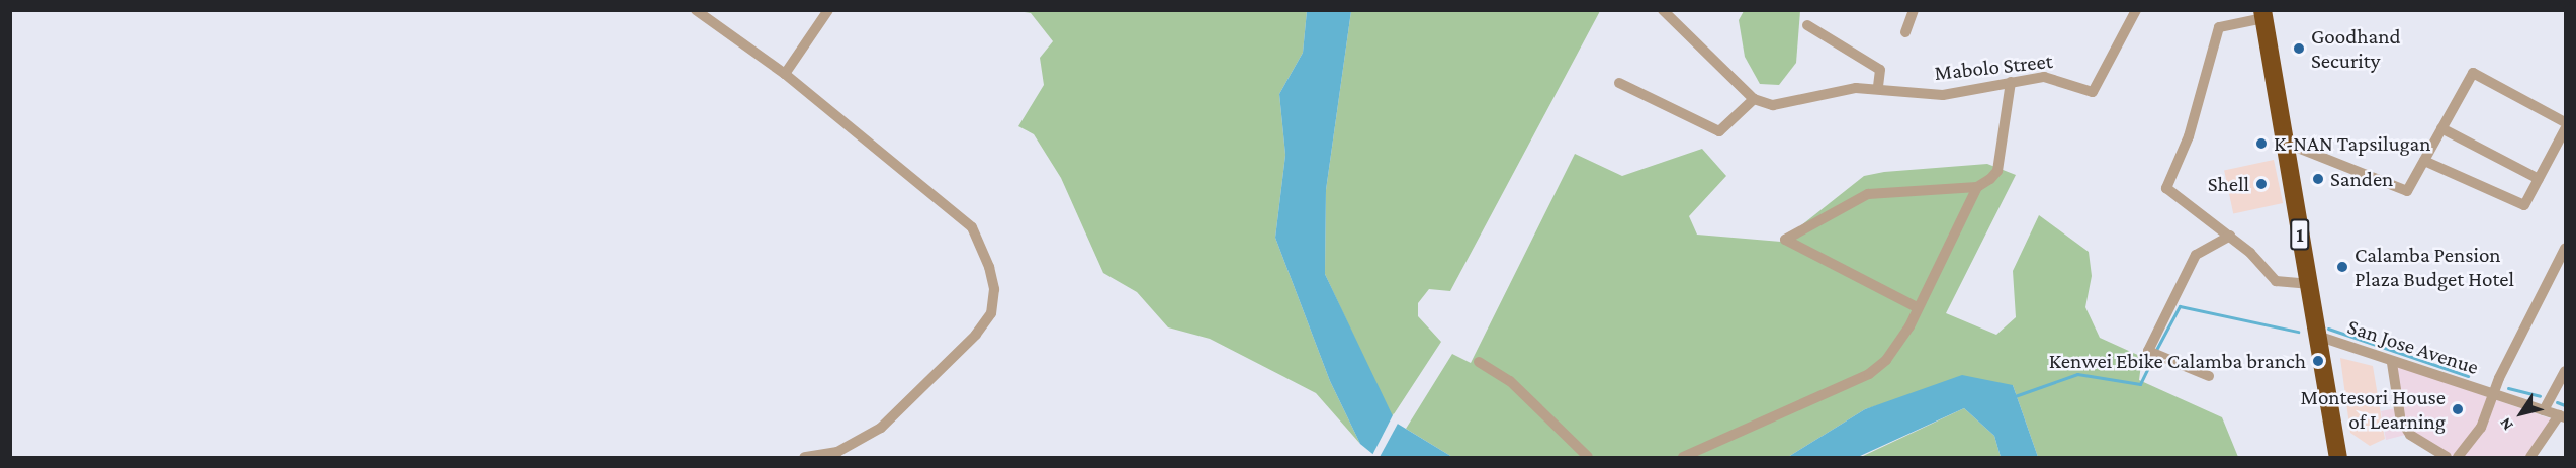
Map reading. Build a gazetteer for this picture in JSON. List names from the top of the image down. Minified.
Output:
{"streets":{"highway":["1"],"street":["Mabolo Street","San Jose Avenue"]},"crossings":[["1","San Jose Avenue"]],"places":["Goodhand Security","K-NAN Tapsilugan","Sanden","Shell","Calamba Pension Plaza Budget Hotel","Kenwei Ebike Calamba branch","Montesori House of Learning"],"north":"bottom left"}
